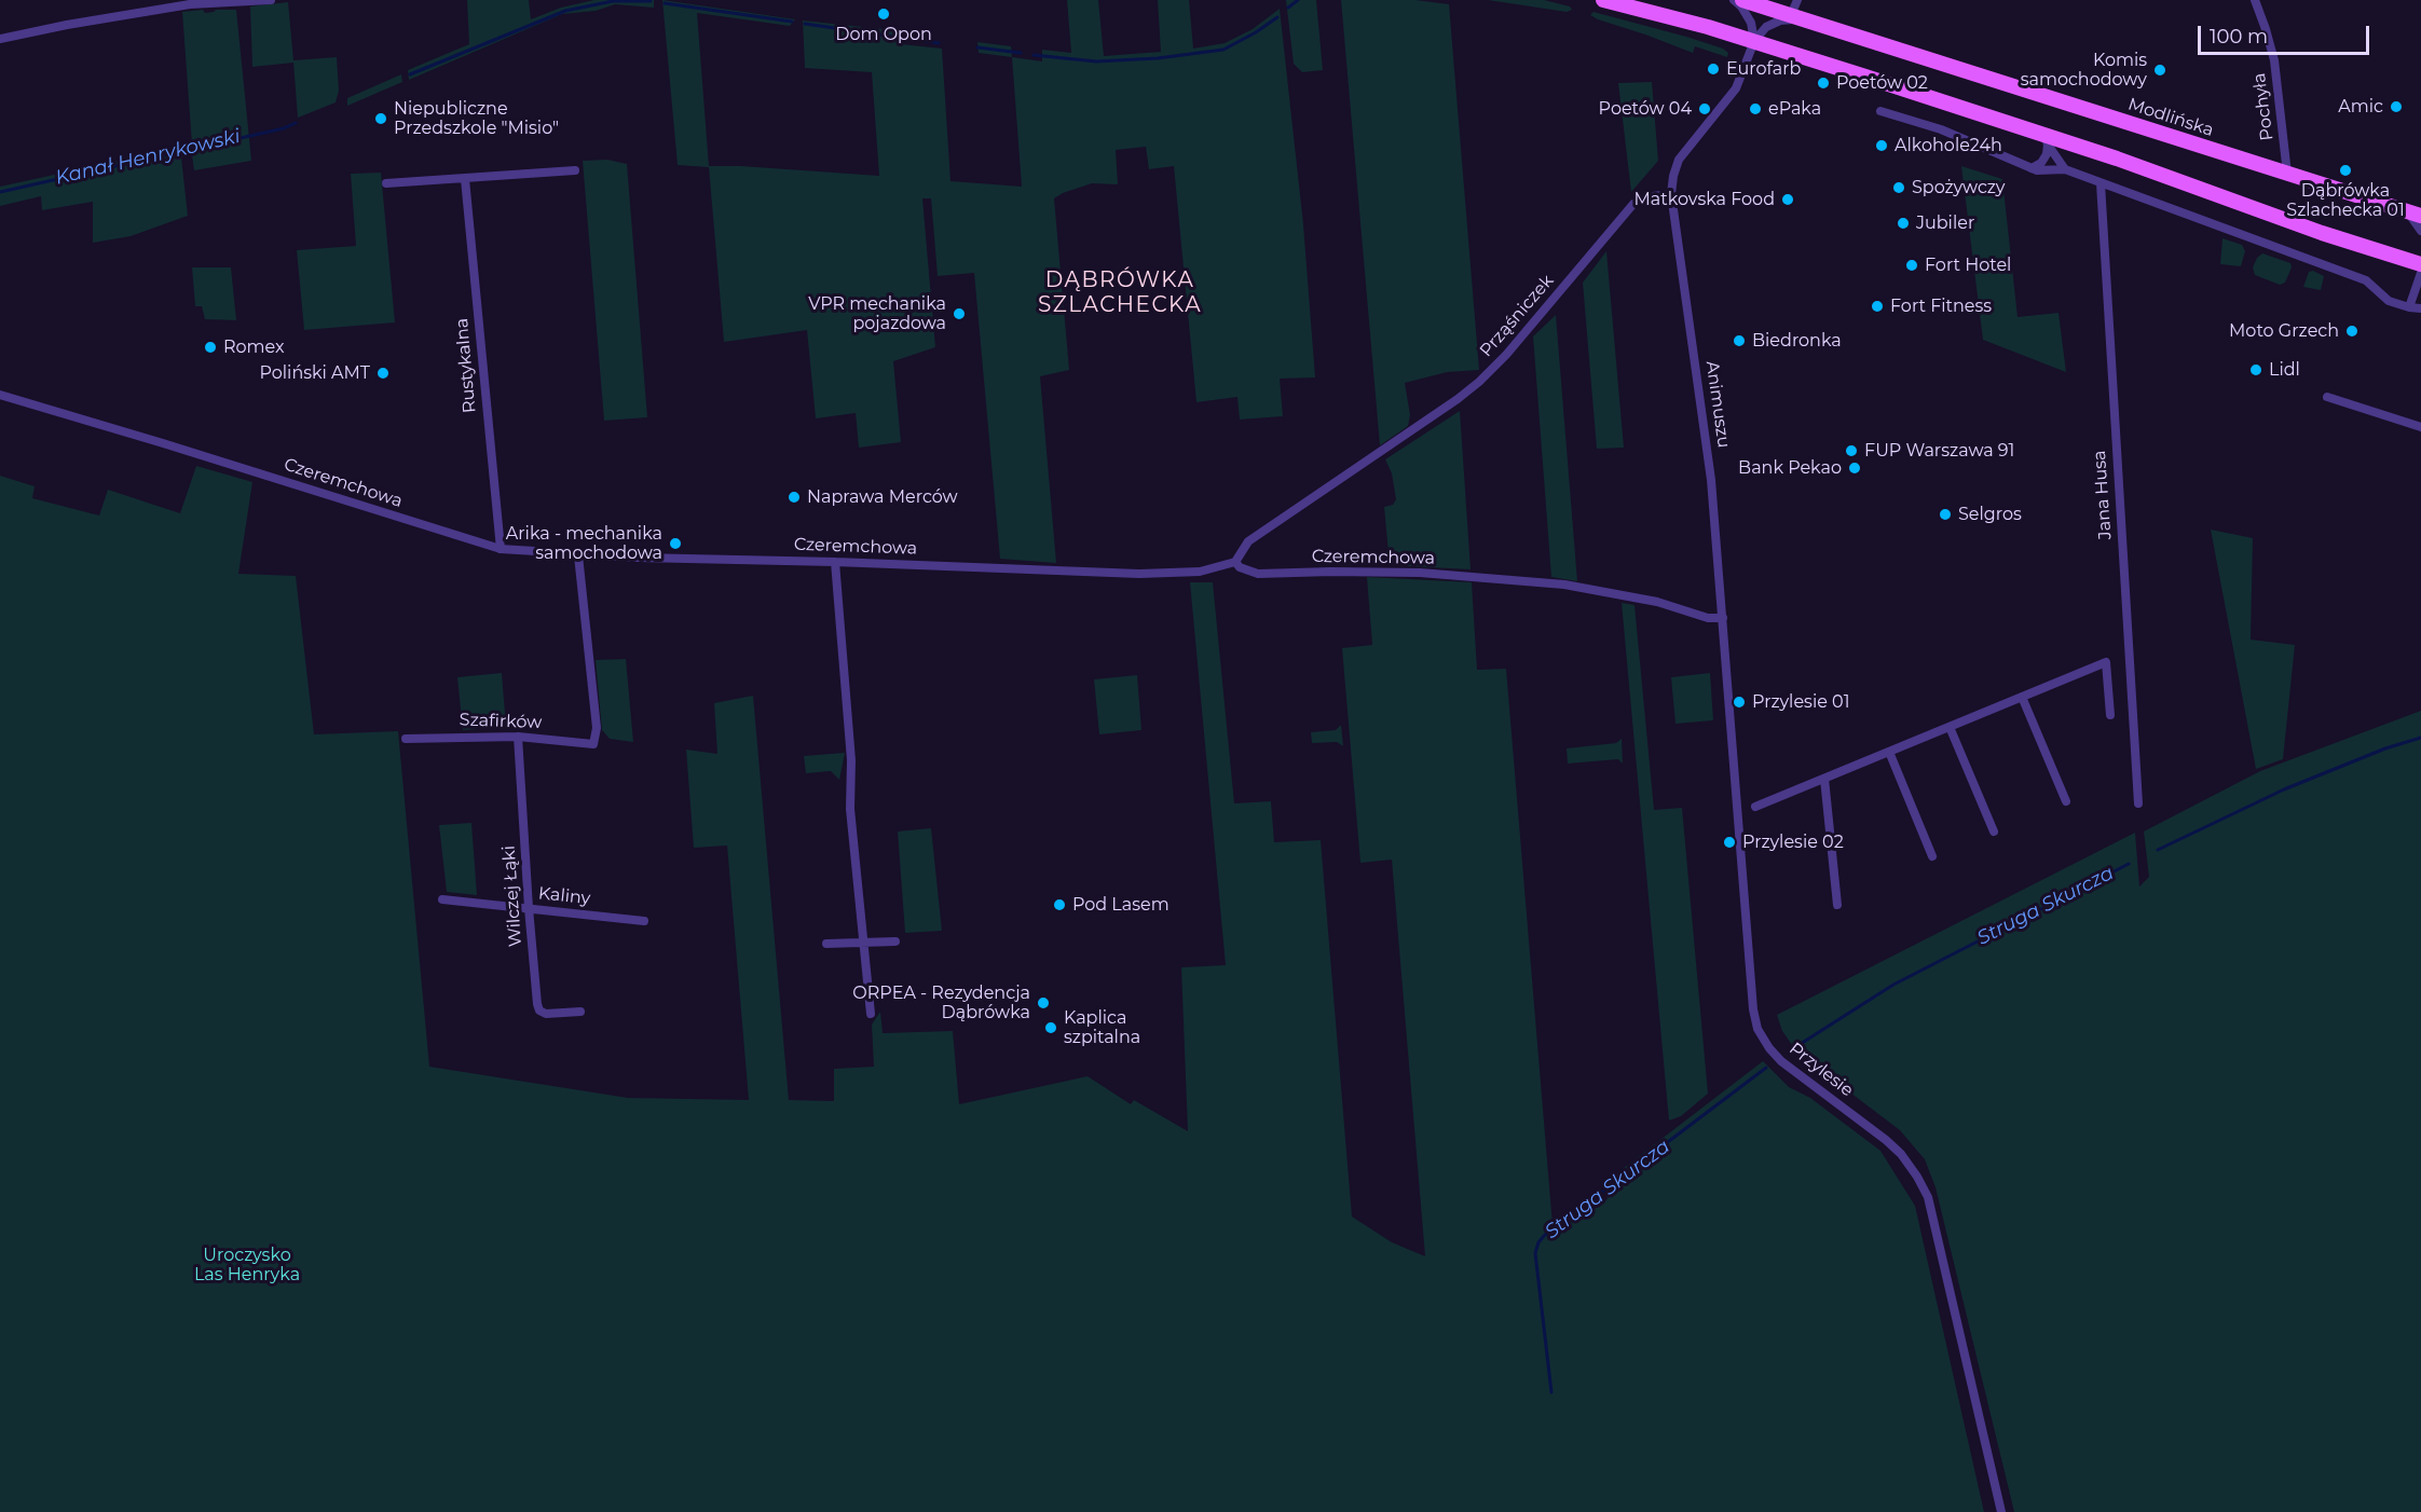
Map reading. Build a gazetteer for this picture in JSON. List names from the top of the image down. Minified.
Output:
{"streets":{"main road":["Modlińska"],"street":["Pochyła","Prząśniczek","Rustykalna","Animuszu","Czeremchowa","Jana Husa","Szafirków","Wilczej Łąki","Kaliny","Przylesie"]},"crossings":[["Pochyła","Modlińska"],["Prząśniczek","Animuszu"],["Prząśniczek","Czeremchowa"],["Rustykalna","Czeremchowa"],["Animuszu","Czeremchowa"],["Animuszu","Przylesie"],["Czeremchowa","Szafirków"],["Czeremchowa","Przylesie"],["Szafirków","Wilczej Łąki"],["Wilczej Łąki","Kaliny"]],"districts":["DĄBRÓWKA SZLACHECKA"],"water":["Kanał Henrykowski","Struga Skurcza"],"parks":["Uroczysko Las Henryka"],"places":["Dom Opon","Eurofarb","Komis samochodowy","Poetów 02","Amic","Poetów 04","ePaka","Niepubliczne Przedszkole \"Misio\"","Alkohole24h","Dąbrówka Szlachecka 01","Spożywczy","Matkovska Food","Jubiler","Fort Hotel","Fort Fitness","VPR mechanika pojazdowa","Moto Grzech","Biedronka","Romex","Lidl","Poliński AMT","FUP Warszawa 91","Bank Pekao","Naprawa Merców","Selgros","Arika - mechanika samochodowa","Przylesie 01","Przylesie 02","Pod Lasem","ORPEA - Rezydencja Dąbrówka","Kaplica szpitalna"],"scale_bar":"100 m"}
